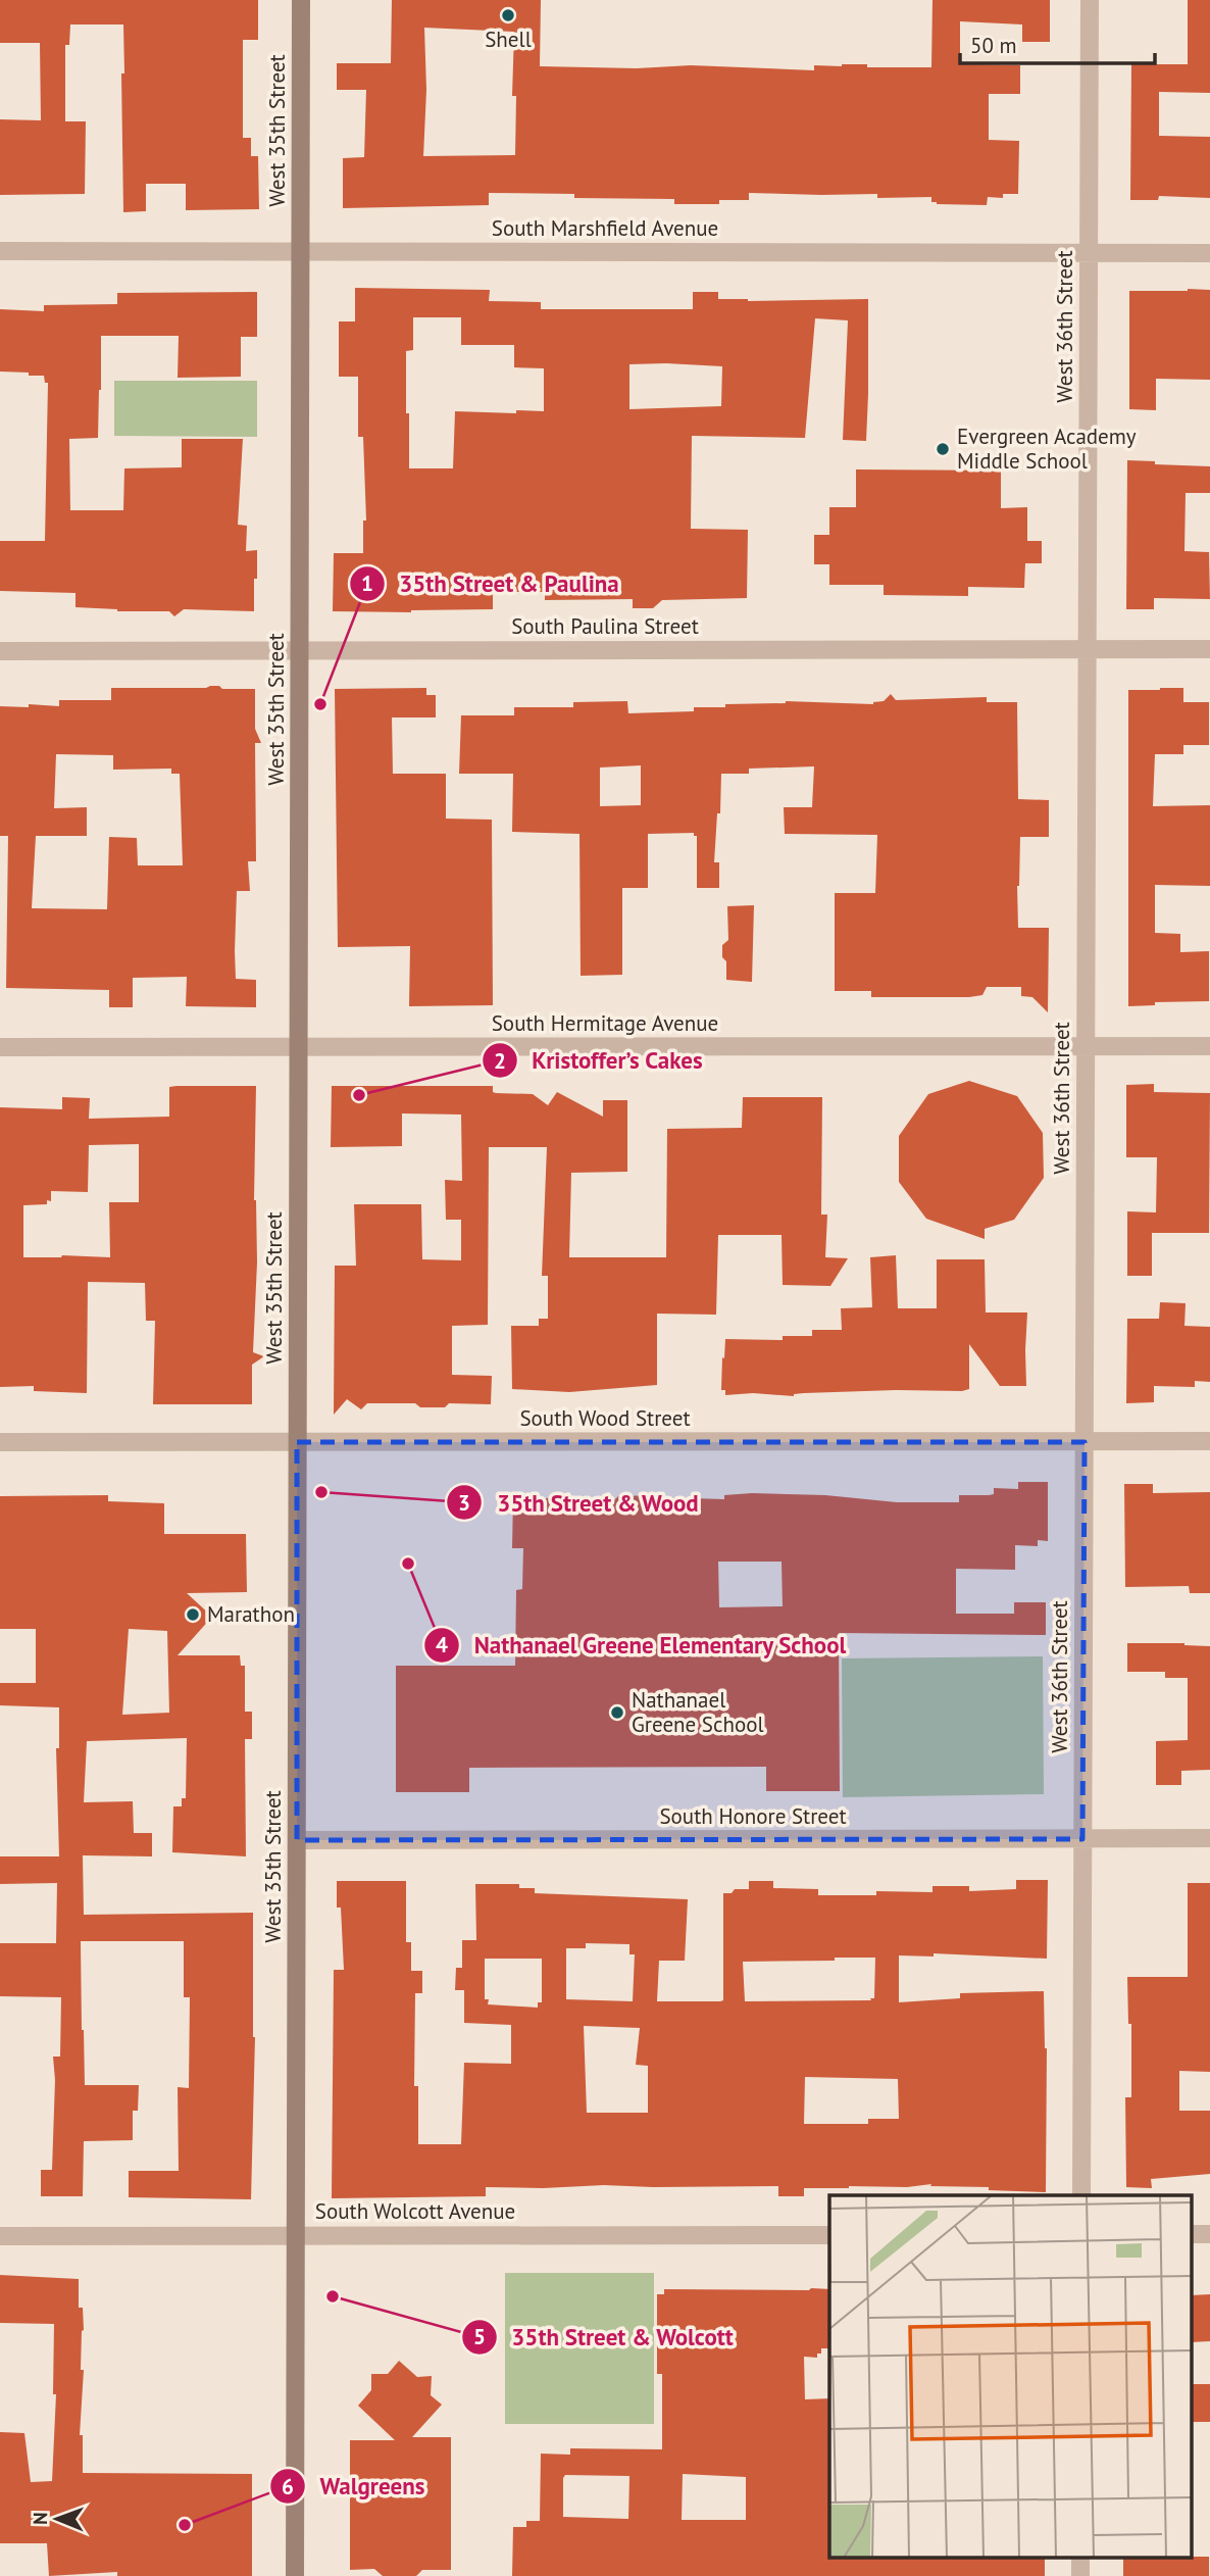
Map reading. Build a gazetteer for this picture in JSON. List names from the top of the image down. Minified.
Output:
{"streets":{"main road":["West 35th Street"],"street":["South Marshfield Avenue","West 36th Street","South Paulina Street","South Hermitage Avenue","South Wood Street","South Honore Street","South Wolcott Avenue"]},"crossings":[["West 35th Street","South Marshfield Avenue"],["West 35th Street","South Paulina Street"],["West 35th Street","South Hermitage Avenue"],["West 35th Street","South Wood Street"],["West 35th Street","South Honore Street"],["West 35th Street","South Wolcott Avenue"],["South Marshfield Avenue","West 36th Street"],["West 36th Street","South Paulina Street"],["West 36th Street","South Hermitage Avenue"],["West 36th Street","South Wood Street"],["West 36th Street","South Honore Street"]],"places":["Shell","Evergreen Academy Middle School","35th Street & Paulina","Kristoffer’s Cakes","35th Street & Wood","Nathanael Greene Elementary School","Marathon","Nathanael Greene School","35th Street & Wolcott","Walgreens"],"scale_bar":"50 m","north":"left"}
